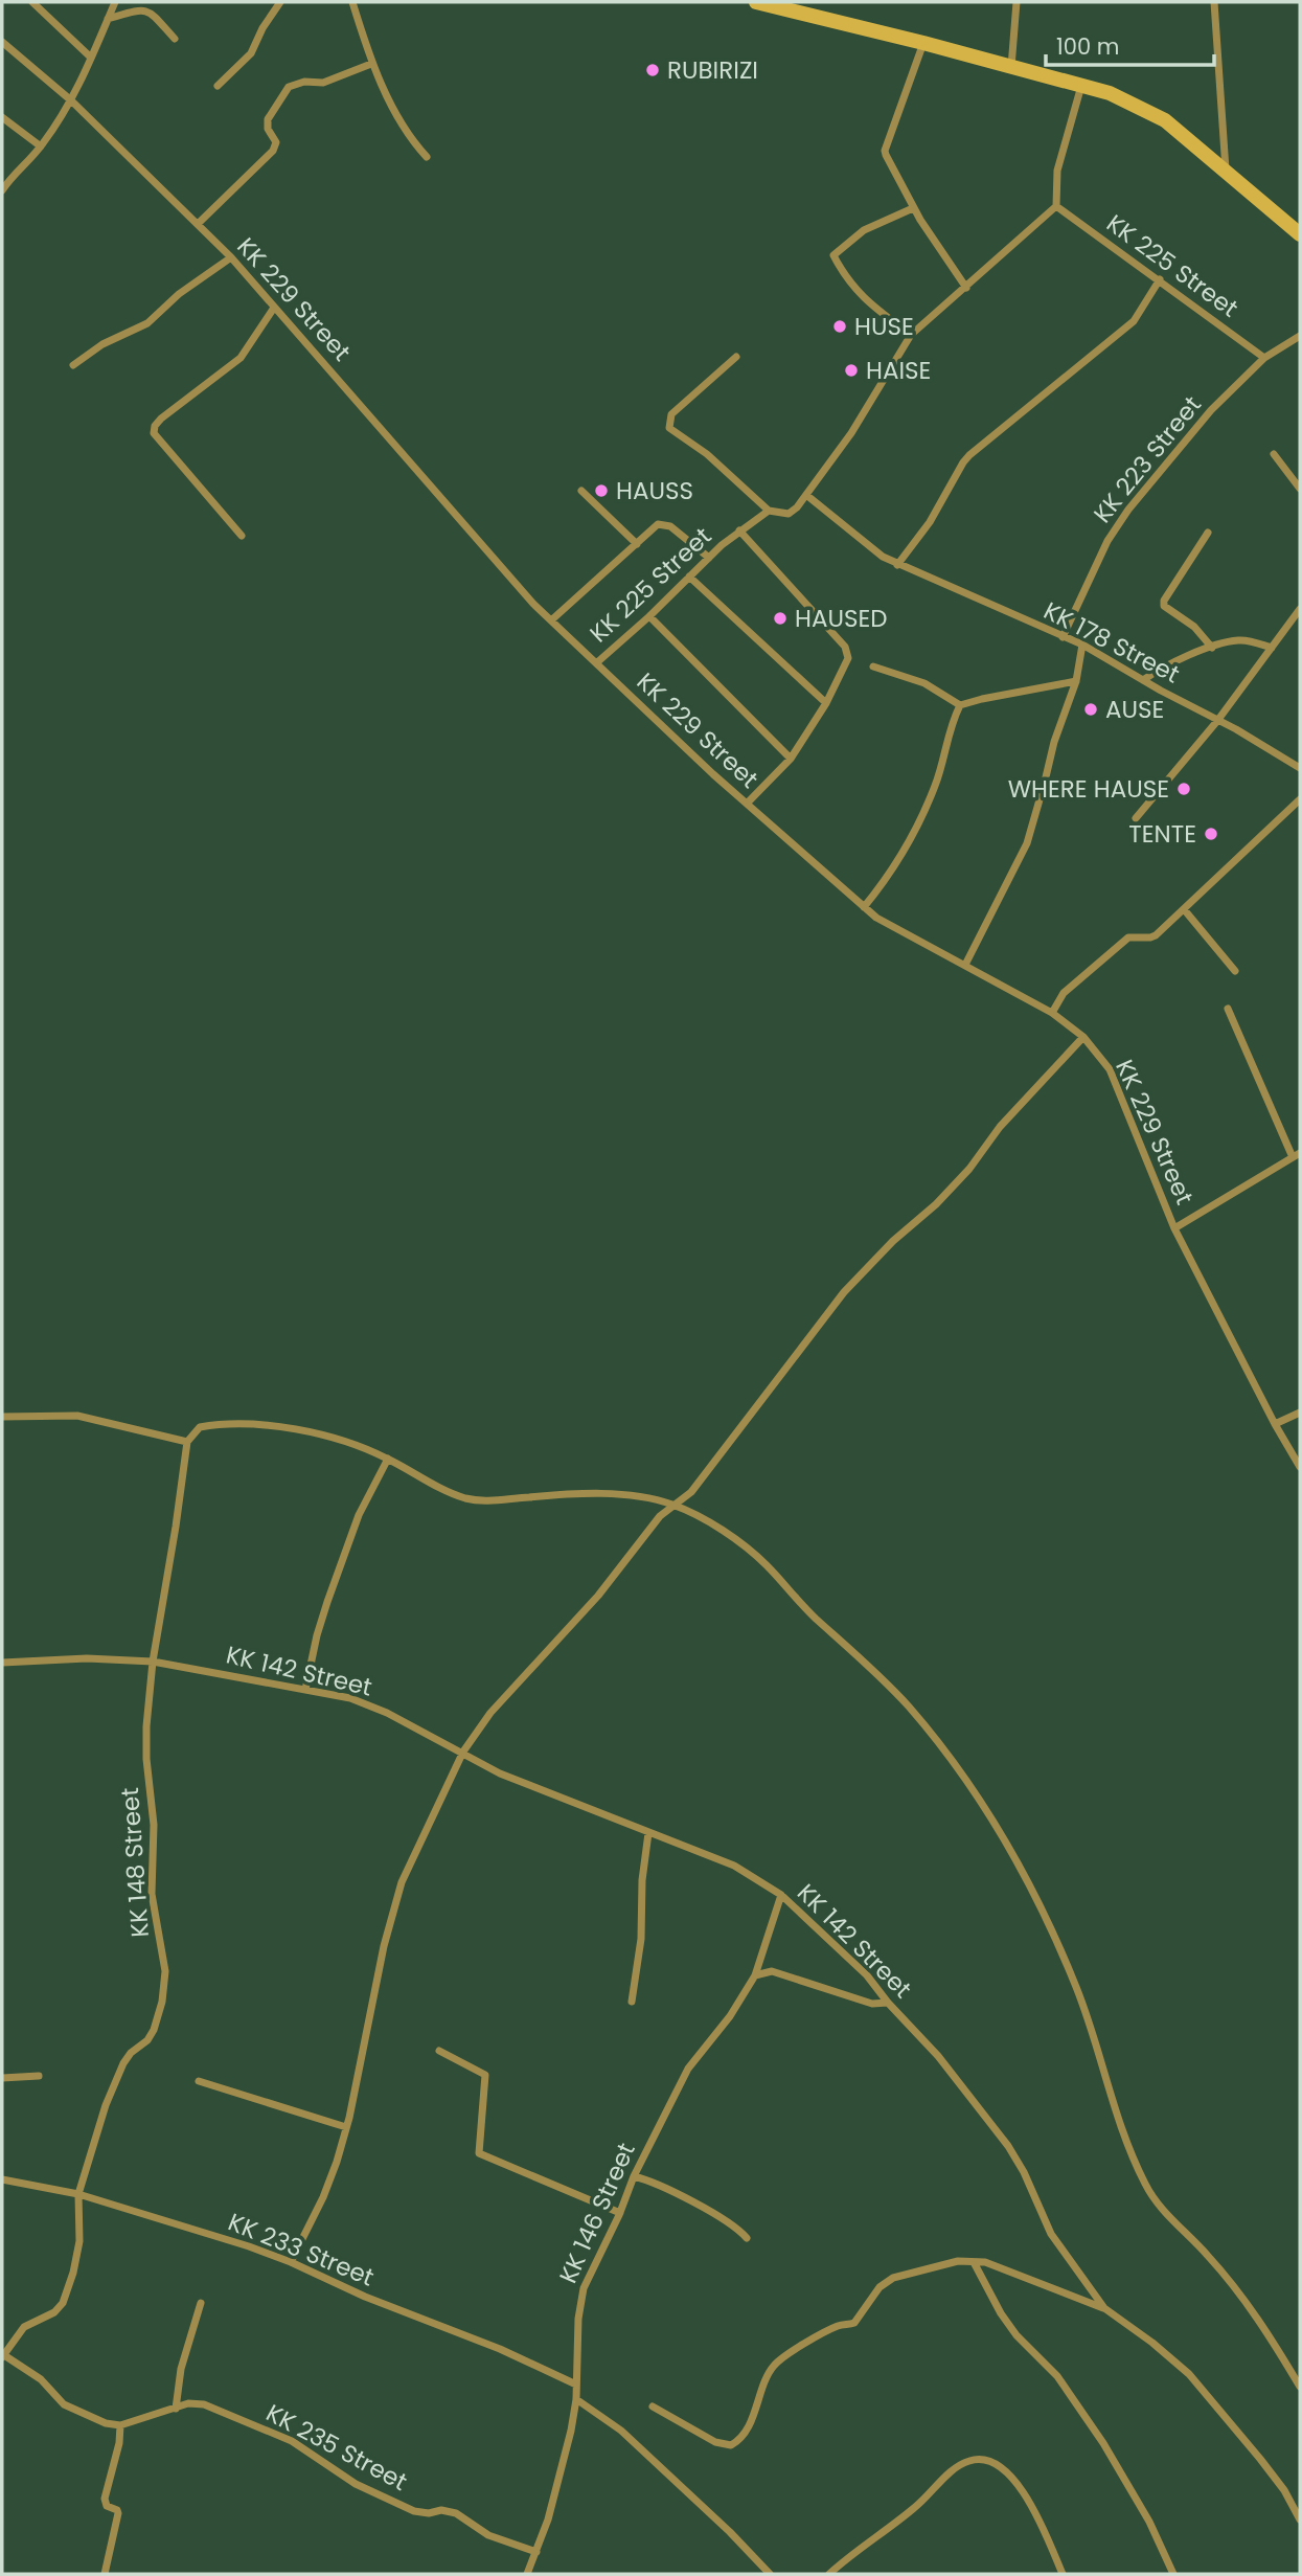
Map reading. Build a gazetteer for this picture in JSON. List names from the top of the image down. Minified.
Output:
{"streets":{"street":["KK 225 Street","KK 229 Street","KK 223 Street","KK 178 Street","KK 142 Street","KK 148 Street","KK 146 Street","KK 233 Street","KK 235 Street"]},"crossings":[["KK 225 Street","KK 229 Street"],["KK 225 Street","KK 223 Street"],["KK 225 Street","KK 178 Street"],["KK 223 Street","KK 178 Street"],["KK 142 Street","KK 148 Street"],["KK 142 Street","KK 146 Street"],["KK 148 Street","KK 233 Street"],["KK 146 Street","KK 233 Street"],["KK 146 Street","KK 235 Street"]],"places":["RUBIRIZI","HUSE","HAISE","HAUSS","HAUSED","AUSE","WHERE HAUSE","TENTE"],"scale_bar":"100 m"}
